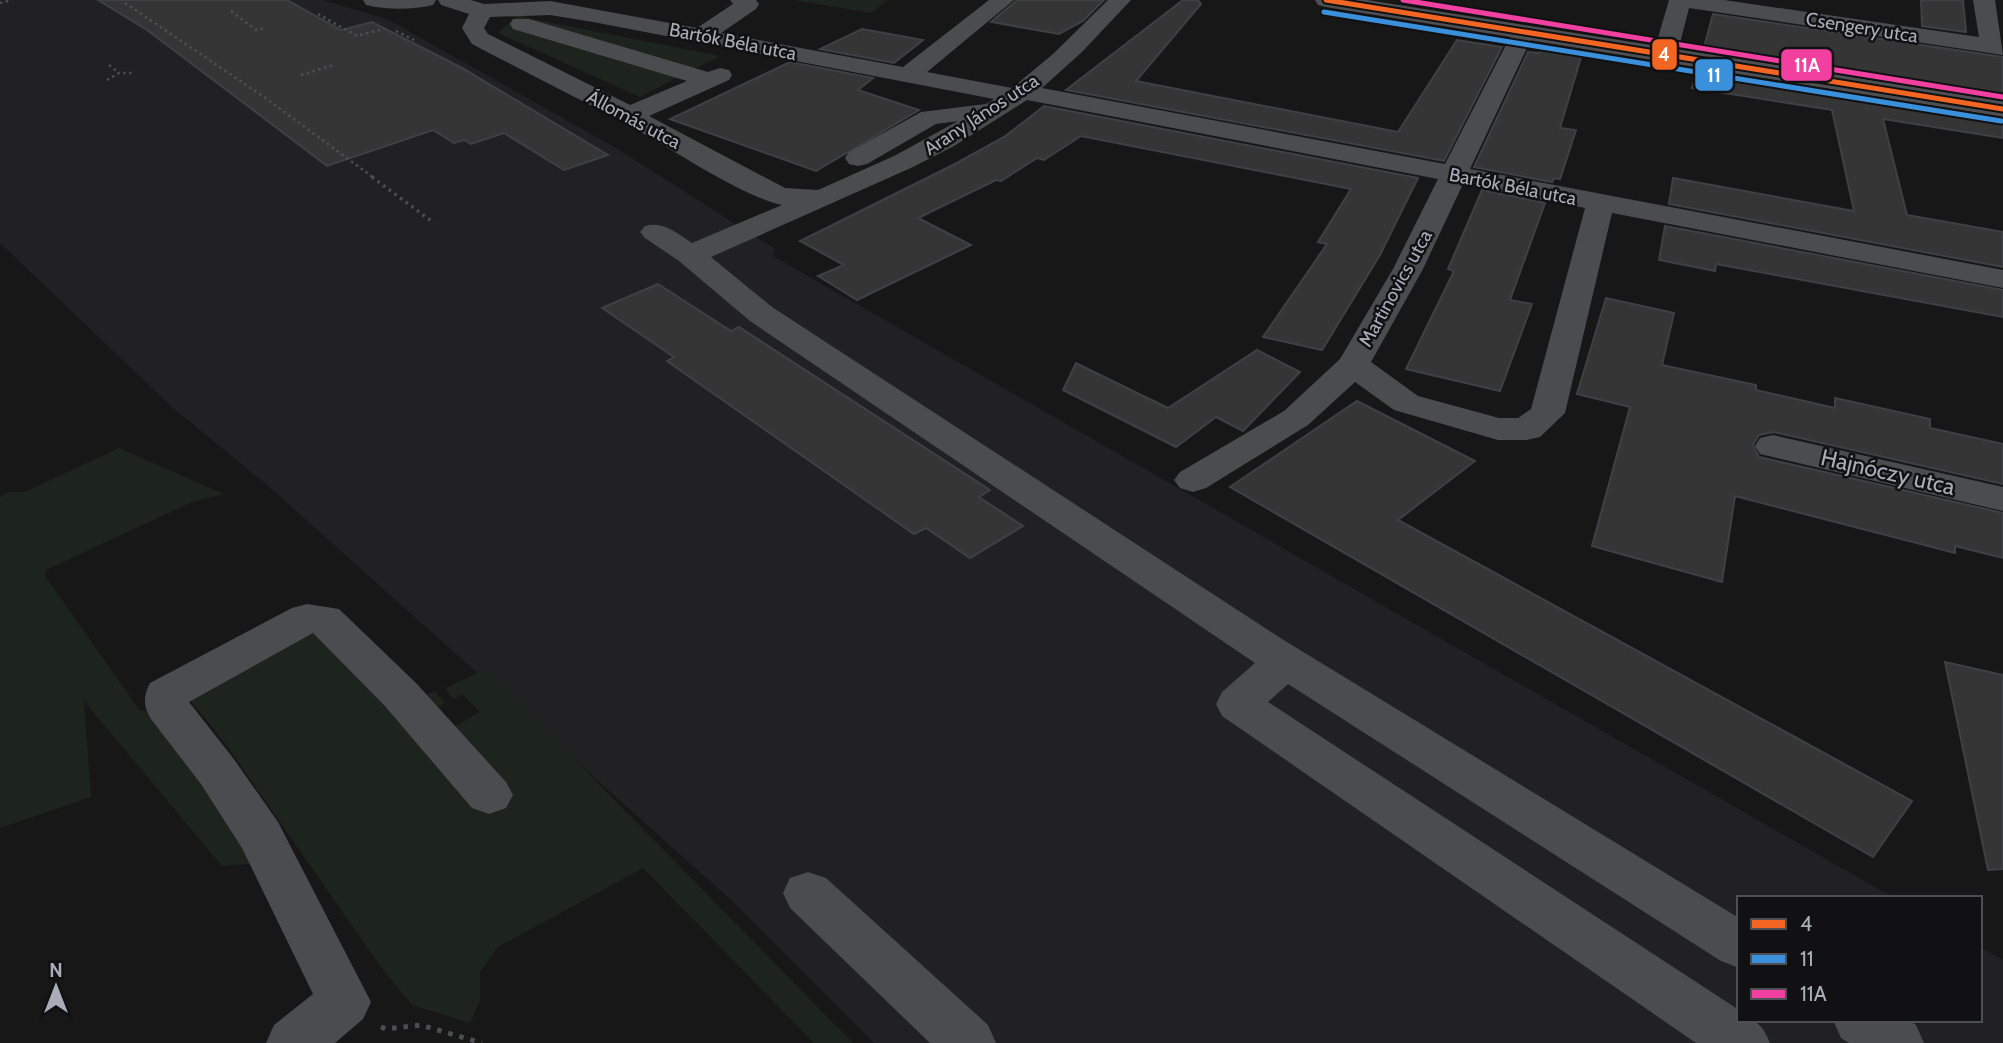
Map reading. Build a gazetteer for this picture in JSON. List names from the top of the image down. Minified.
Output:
{"streets":{"street":["Csengery utca","Bartók Béla utca","Arany János utca","Állomás utca","Martinovics utca","Hajnóczy utca"]},"crossings":[["Bartók Béla utca","Arany János utca"],["Bartók Béla utca","Állomás utca"],["Bartók Béla utca","Martinovics utca"],["Arany János utca","Állomás utca"]],"lines":["transit line 4","transit line 11A","transit line 11"],"legend":["4","11","11A"],"north":"top"}
